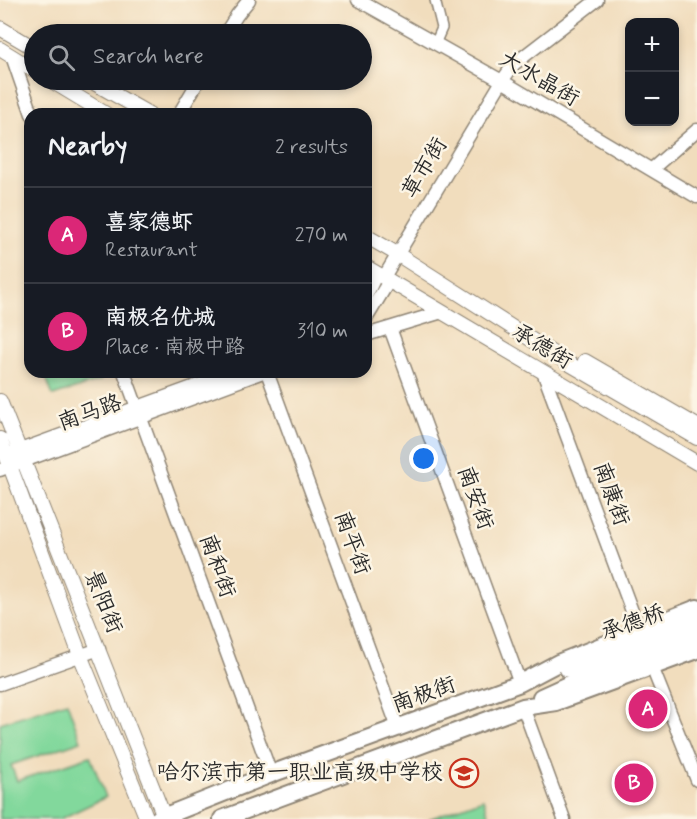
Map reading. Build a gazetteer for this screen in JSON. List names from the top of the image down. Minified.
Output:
{"streets":{"highway":["承德桥","南极街"],"main road":["承德街","景阳街"],"street":["大水晶街","草市街","南马路","南康街","南安街","南平街","南和街"]},"crossings":[["大水晶街","草市街"],["草市街","承德街"],["承德街","南康街"],["南马路","南和街"],["南马路","景阳街"],["南康街","南极街"],["南安街","南极街"],["南平街","南极街"],["南和街","南极街"],["景阳街","南极街"]],"places":{"school or university":["哈尔滨市第一职业高级中学校"]},"page":{"map_buttons":["+","−"],"search":"Search here","heading":["Nearby","2 results"],"list":[{"mark":"A","name":"喜家德虾","note":"Restaurant","value":"270 m"},{"mark":"B","name":"南极名优城","note":"Place · 南极中路","value":"310 m"}],"pins":["A","B"]}}
